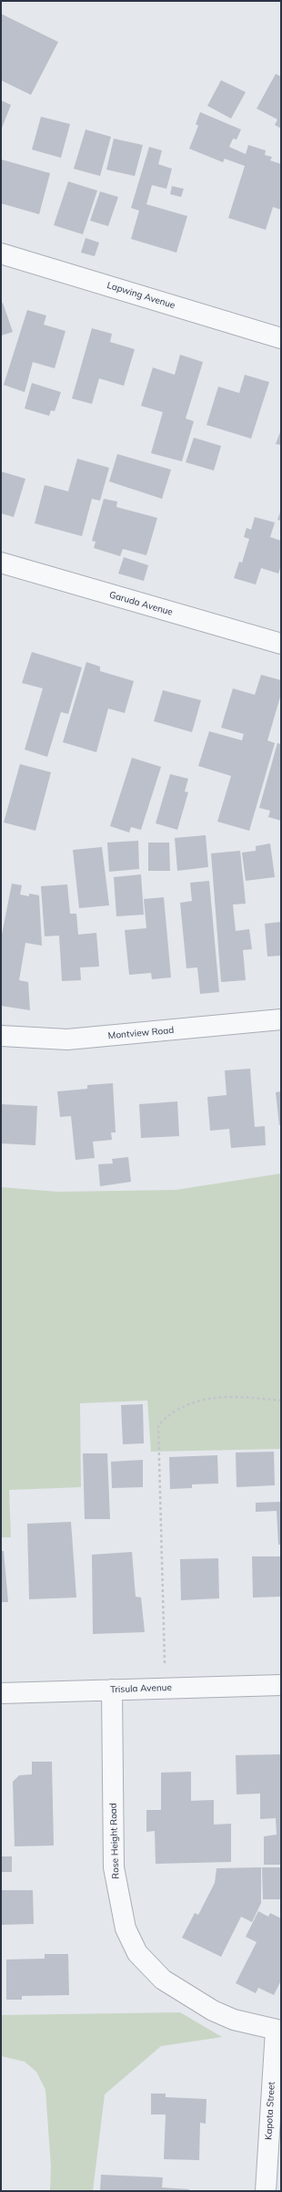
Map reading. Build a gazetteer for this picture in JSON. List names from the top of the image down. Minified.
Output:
{"streets":{"street":["Lapwing Avenue","Garuda Avenue","Montview Road","Trisula Avenue","Rose Height Road","Kapota Street"]},"crossings":[["Trisula Avenue","Rose Height Road"],["Rose Height Road","Kapota Street"]]}
